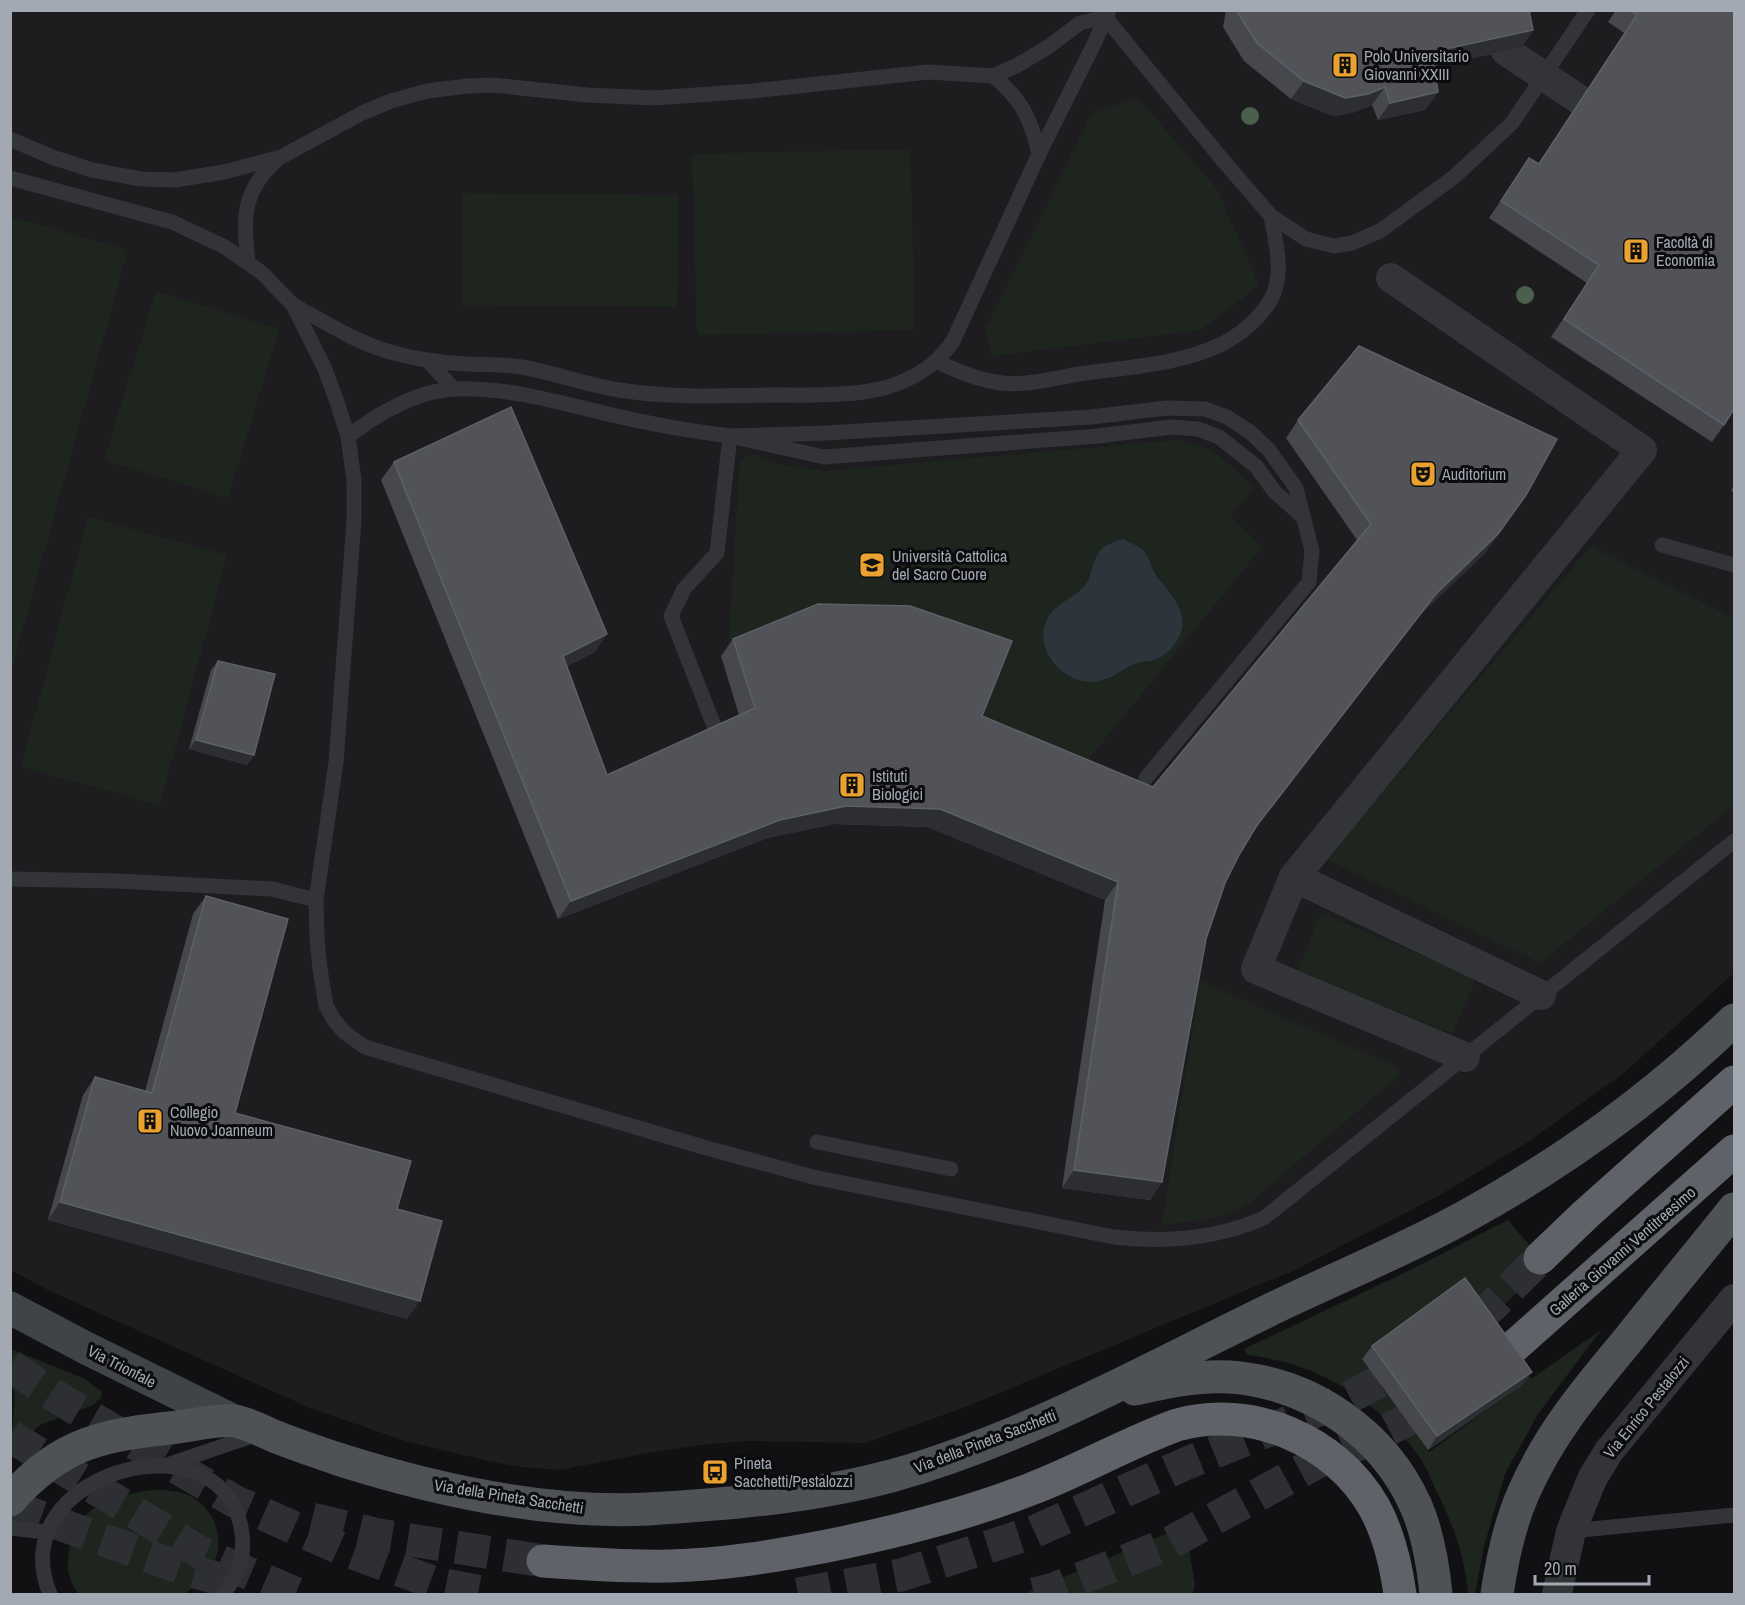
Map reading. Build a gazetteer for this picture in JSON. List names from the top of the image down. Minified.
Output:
{"streets":{"highway":["Galleria Giovanni Ventitreesimo"],"main road":["Via Trionfale","Via della Pineta Sacchetti"],"street":["Via Enrico Pestalozzi"]},"crossings":[["Via Trionfale","Via della Pineta Sacchetti"]],"places":{"building":["Polo Universitario Giovanni XXIII","Facoltà di Economia","Istituti Biologici","Collegio Nuovo Joanneum"],"theatre":["Auditorium"],"school or university":["Università Cattolica del Sacro Cuore"],"bus stop":["Pineta Sacchetti/Pestalozzi"]},"scale_bar":"20 m"}
